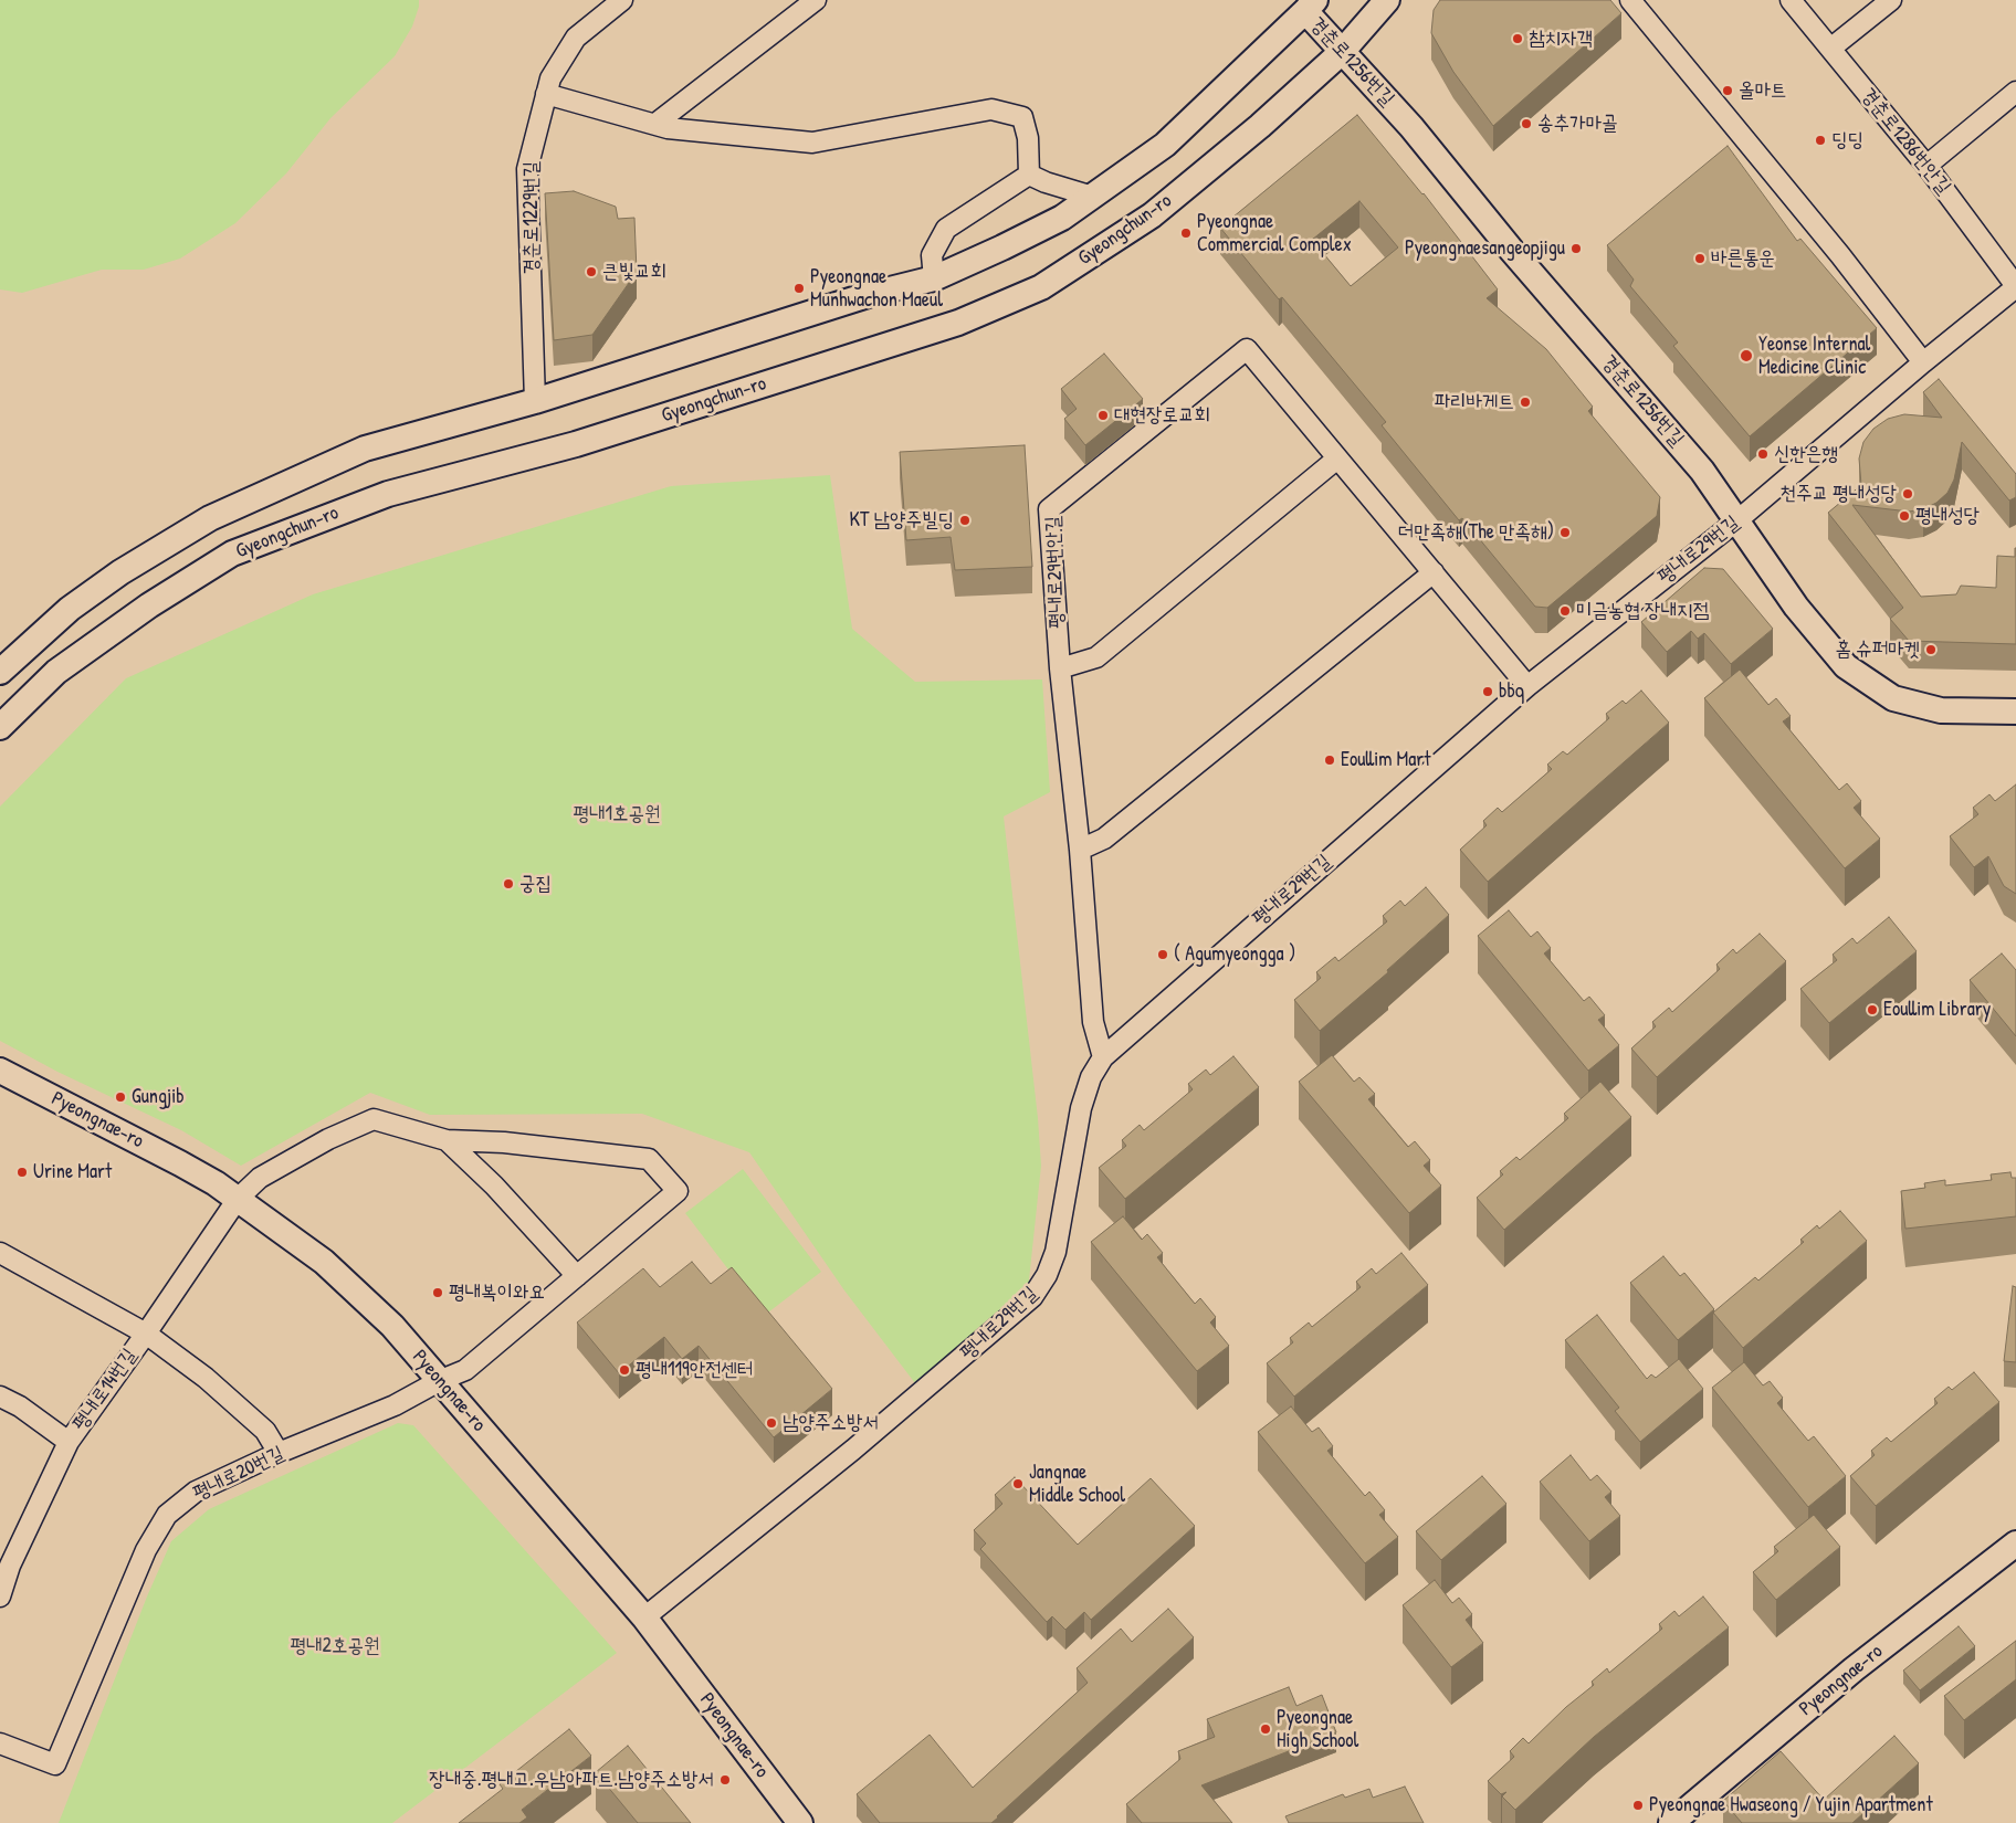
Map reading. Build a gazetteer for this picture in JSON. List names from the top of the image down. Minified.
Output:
{"streets":{"street":["경춘로1256번길","경춘로1286번안길","경춘로1229번길","Gyeongchun-ro","평내로29번길","평내로29번안길","Pyeongnae-ro","평내로14번길","평내로20번길"]},"crossings":[["경춘로1256번길","Gyeongchun-ro"],["경춘로1256번길","평내로29번길"],["경춘로1286번안길","평내로29번길"],["평내로29번길","평내로29번안길"],["평내로29번길","Pyeongnae-ro"],["Pyeongnae-ro","평내로14번길"],["Pyeongnae-ro","평내로20번길"],["평내로14번길","평내로20번길"]],"parks":["평내1호공원","평내2호공원"],"places":["참치자객","올마트","송추가마골","딩딩","Pyeongnae Commercial Complex","Pyeongnaesangeopjigu","바른통운","큰빛교회","Pyeongnae Munhwachon Maeul","Yeonse Internal Medicine Clinic","파리바게트","대현장로교회","신한은행","천주교 평내성당","평내성당","KT 남양주빌딩","더만족해(The 만족해)","미금농협 장내지점","홈 슈퍼마켓","bbq","Eoullim Mart","궁집","( Agumyeongga )","Eoullim Library","Gungjib","Urine Mart","평내복이와요","평내119안전센터","남양주소방서","Jangnae Middle School","Pyeongnae High School","장내중.평내고.우남아파트.남양주소방서","Pyeongnae Hwaseong / Yujin Apartment"]}
